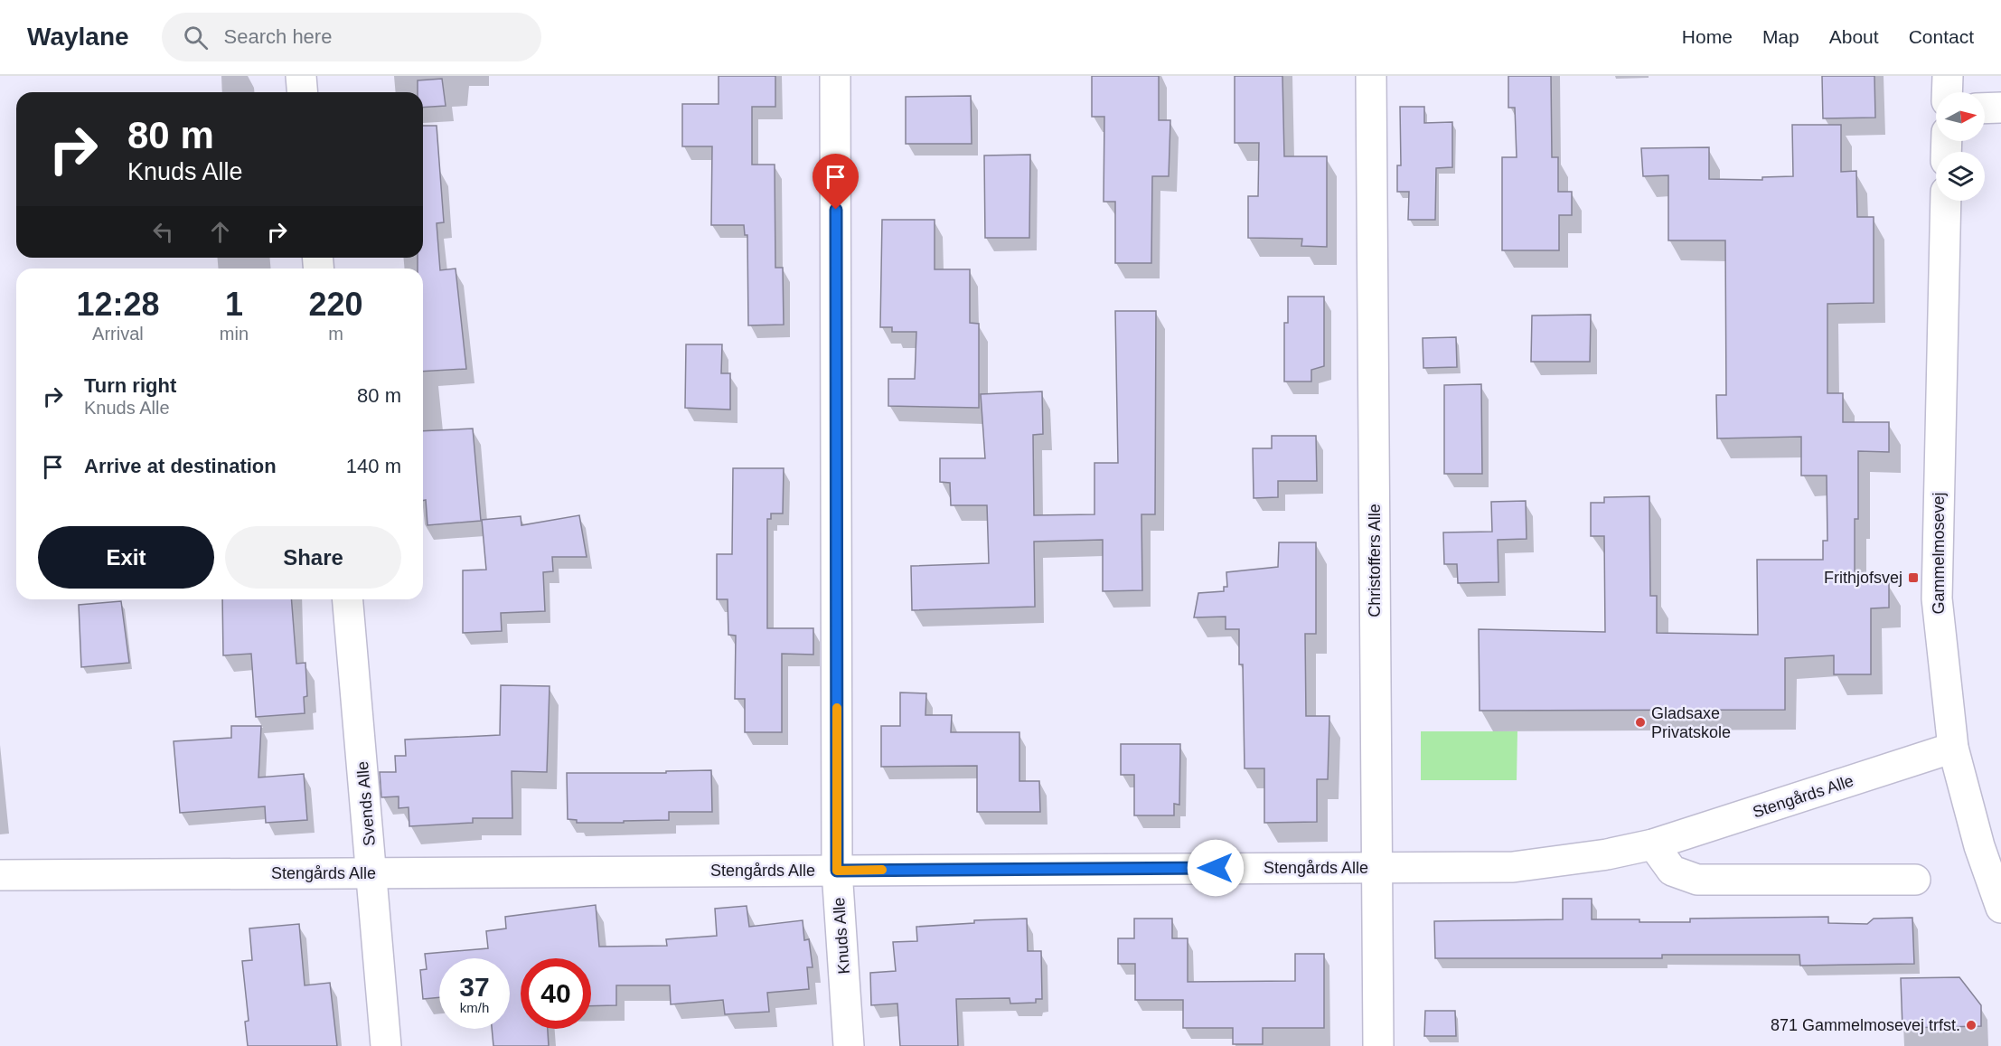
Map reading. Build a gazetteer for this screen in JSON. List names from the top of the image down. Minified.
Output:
{"streets":{"street":["Gammelmosevej","Christoffers Alle","Stengårds Alle","Svends Alle","Knuds Alle"]},"crossings":[["Gammelmosevej","Stengårds Alle"],["Christoffers Alle","Stengårds Alle"],["Stengårds Alle","Svends Alle"],["Stengårds Alle","Knuds Alle"]],"places":{"transit":["Frithjofsvej"],"other":["Gladsaxe Privatskole","871 Gammelmosevej trfst."]},"north":"right","page":{"header":"Waylane","search":"Search here","nav":["Home","Map","About","Contact"],"turn":["80 m","Knuds Alle"],"eta":["12:28","Arrival","1","min","220","m"],"list":[{"name":"Turn right","note":"Knuds Alle","value":"80 m"},{"name":"Arrive at destination","value":"140 m"}],"buttons":["Exit","Share"],"speed":"37 km/h","limit":"40"}}
